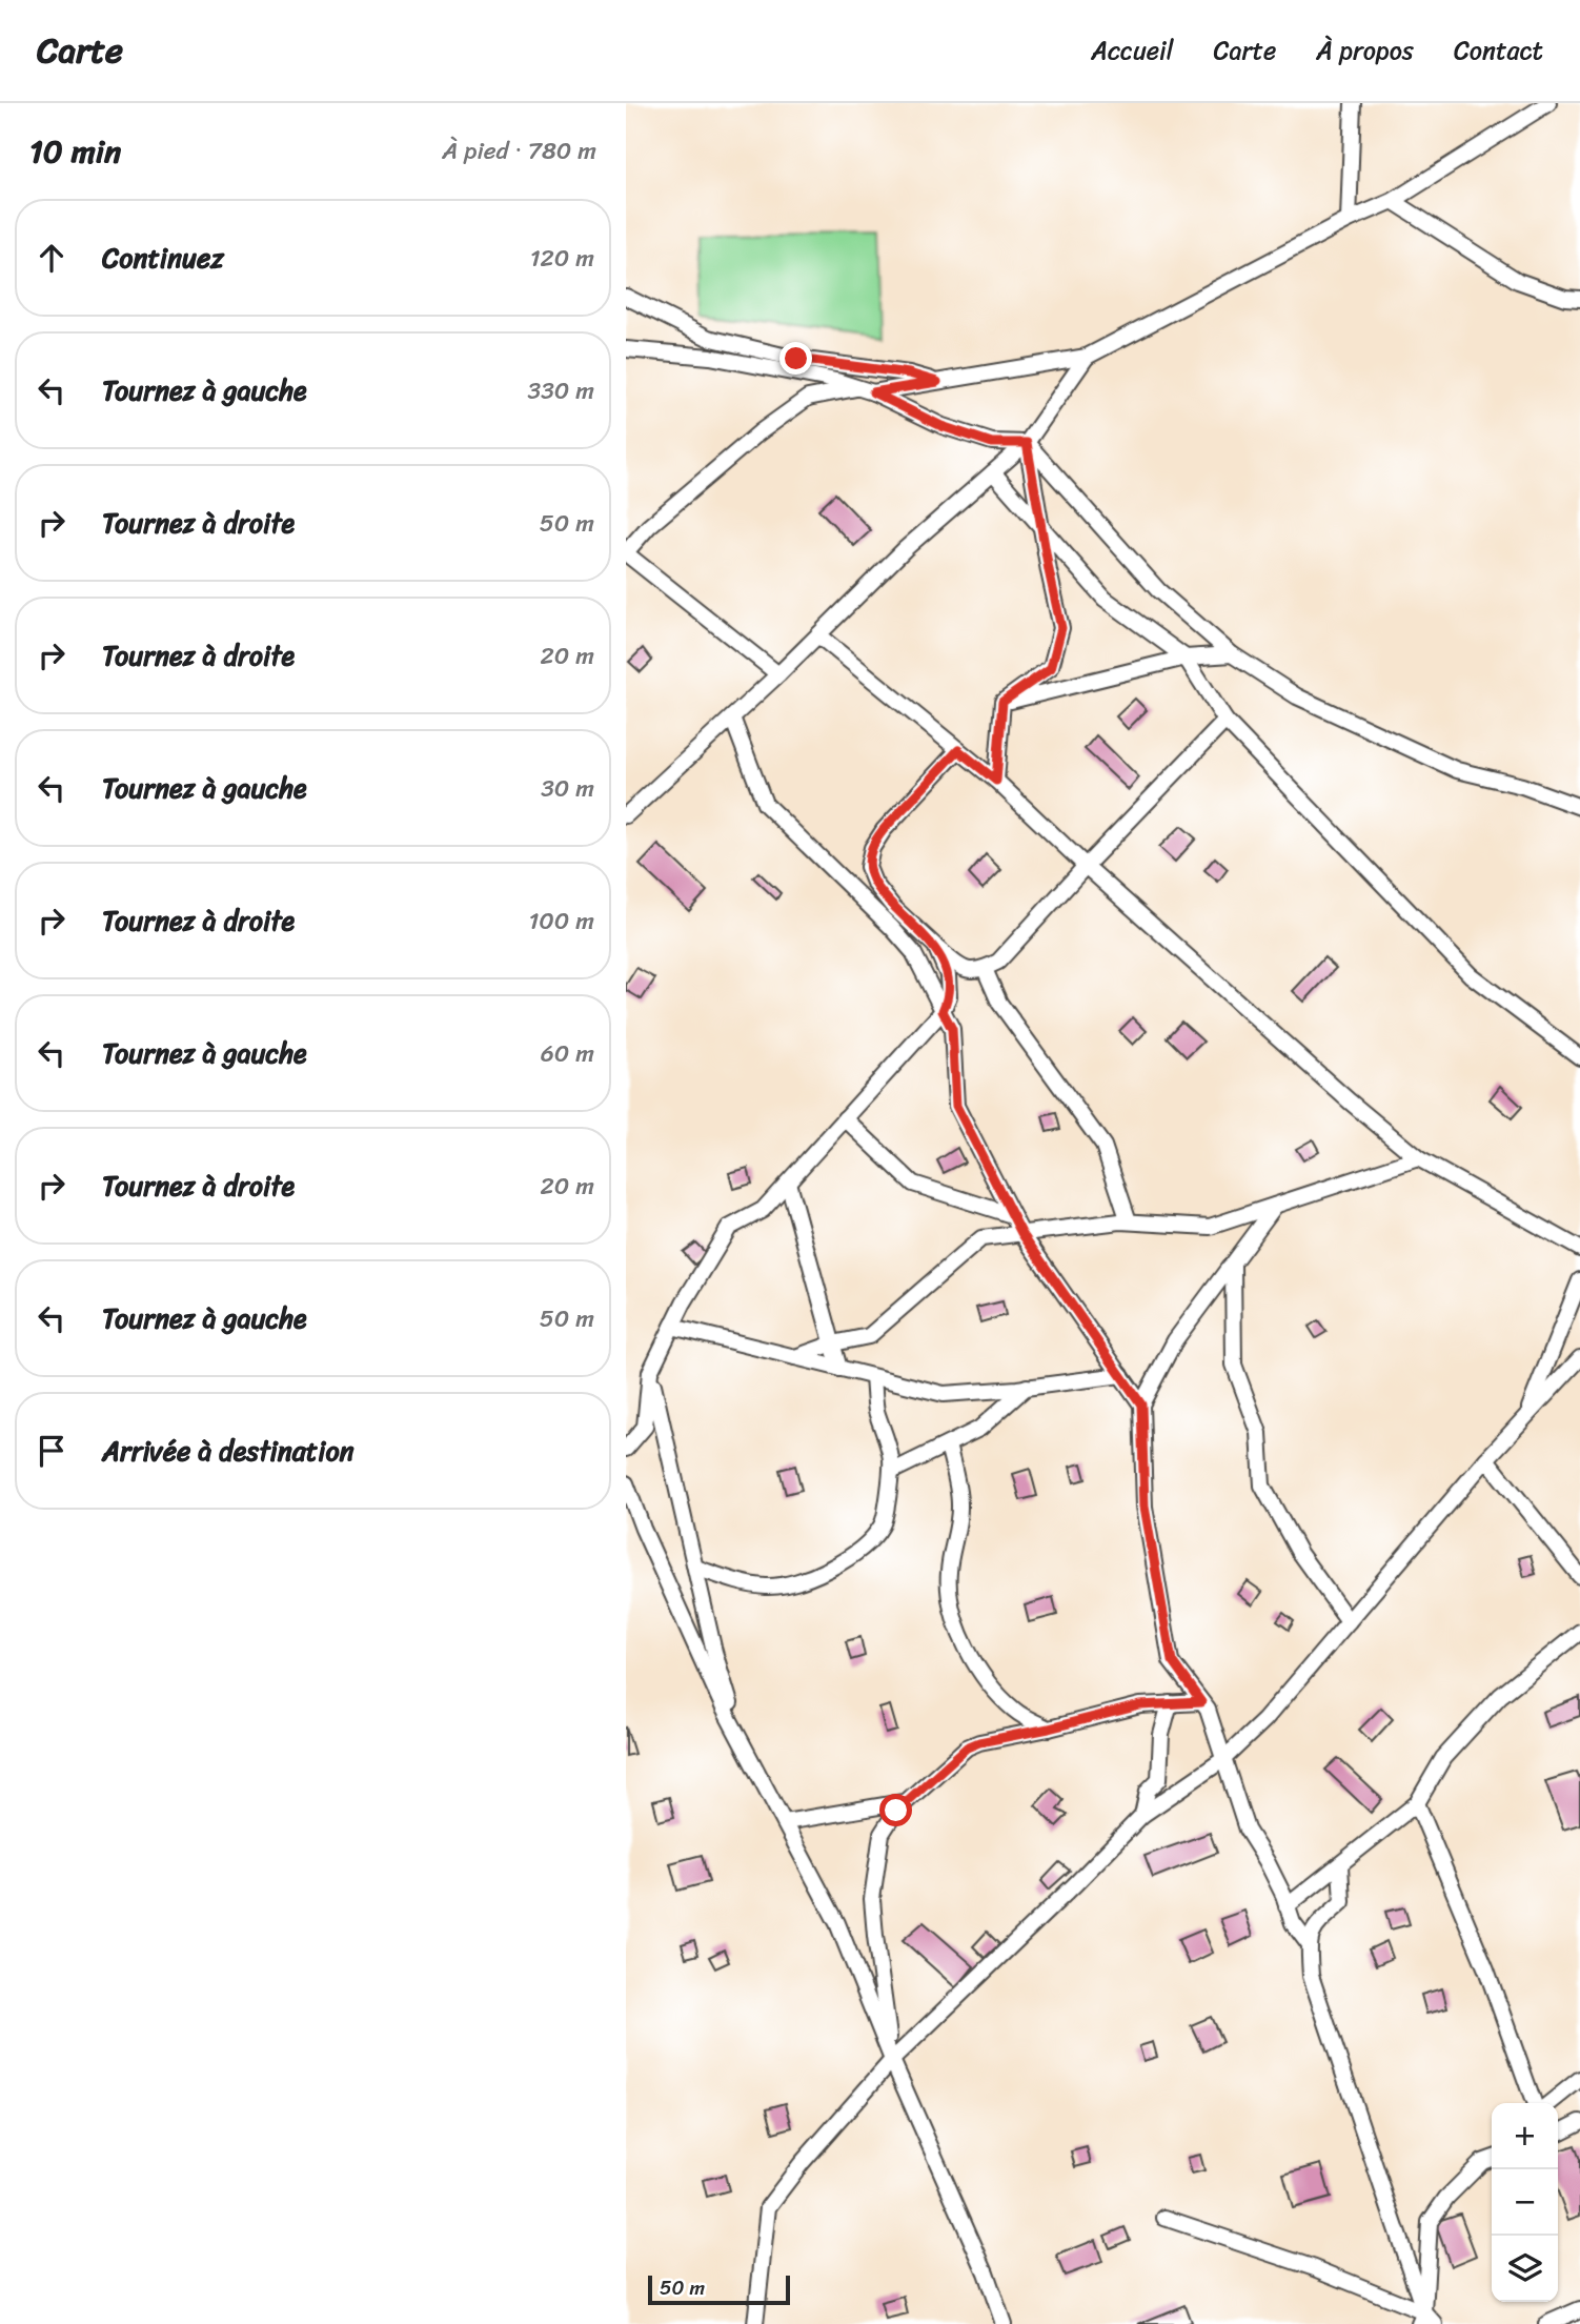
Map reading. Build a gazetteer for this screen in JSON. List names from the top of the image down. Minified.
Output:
{"scale_bar":"50 m","page":{"header":"Carte","nav":["Accueil","Carte","À propos","Contact"],"heading":["10 min","À pied · 780 m"],"list":[["Continuez","120 m"],["Tournez à gauche","330 m"],["Tournez à droite","50 m"],["Tournez à droite","20 m"],["Tournez à gauche","30 m"],["Tournez à droite","100 m"],["Tournez à gauche","60 m"],["Tournez à droite","20 m"],["Tournez à gauche","50 m"],"Arrivée à destination"],"map_buttons":["+","−"],"scale":"50 m"}}
